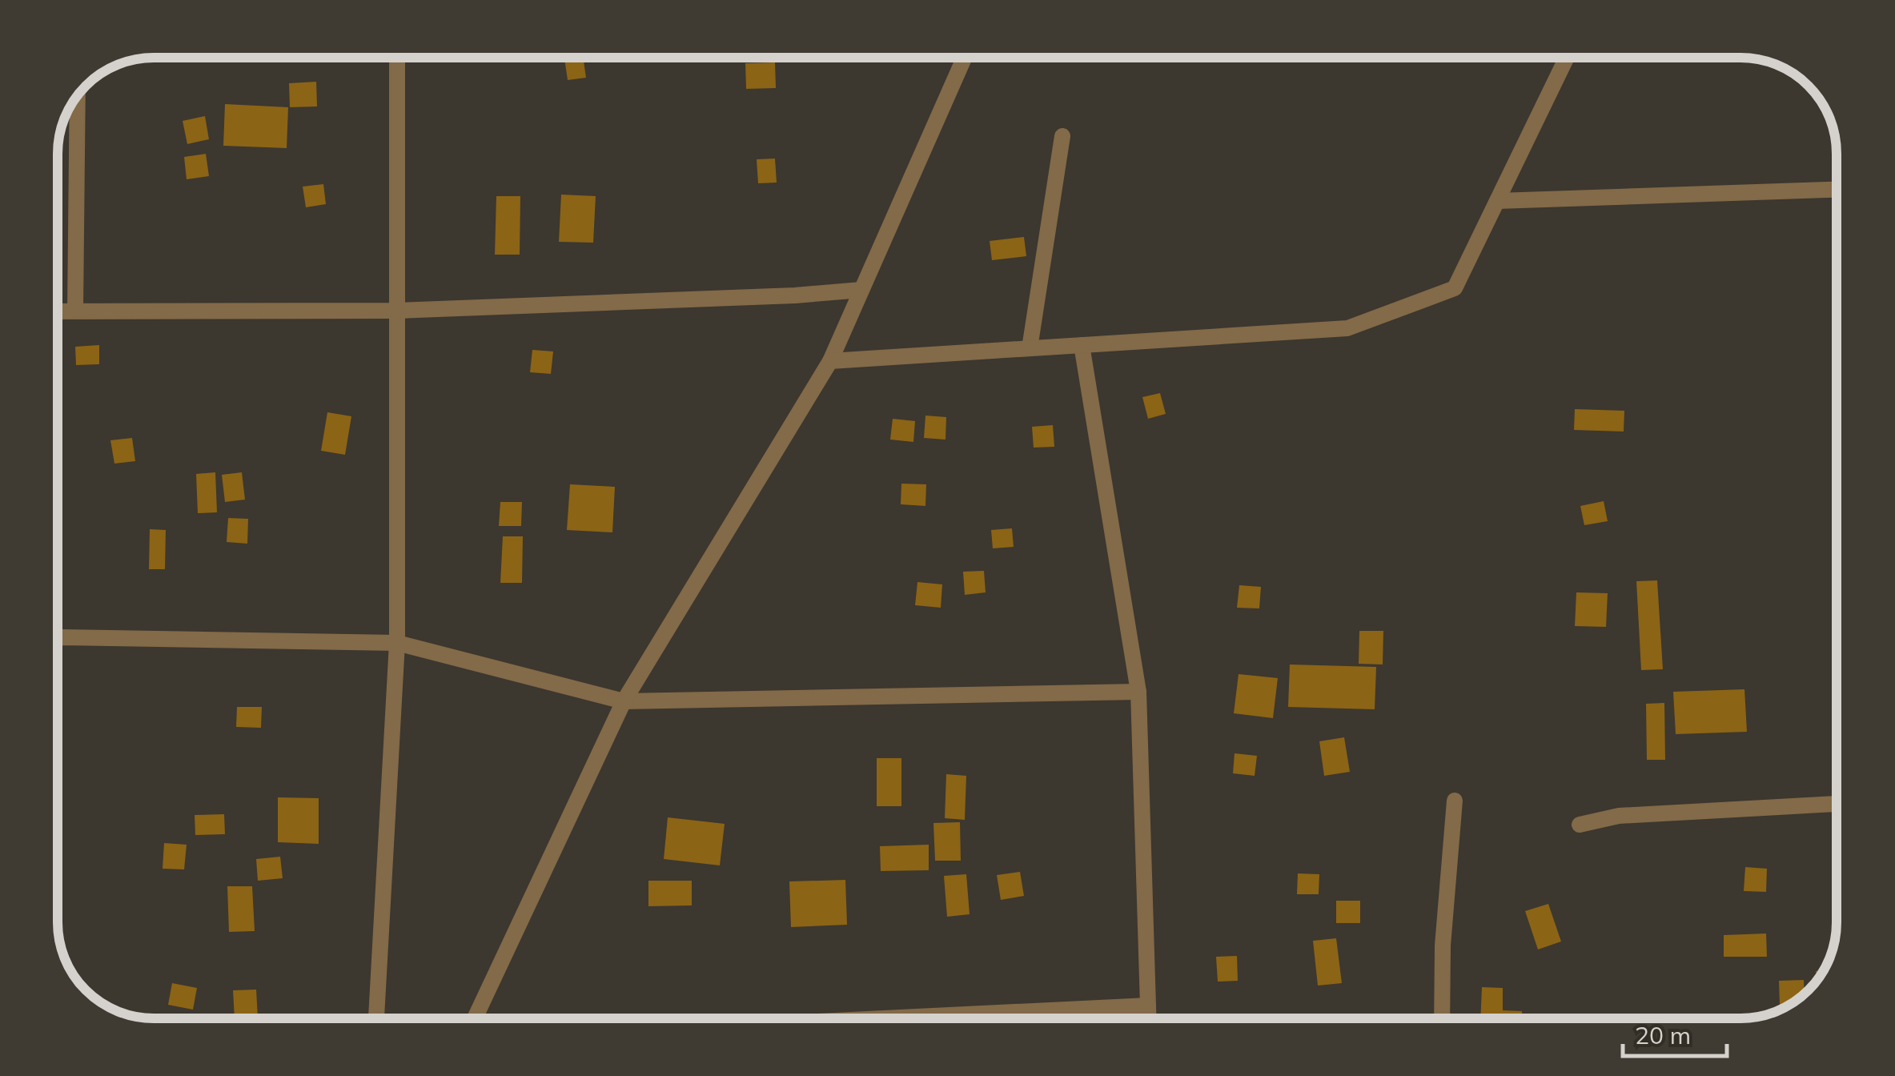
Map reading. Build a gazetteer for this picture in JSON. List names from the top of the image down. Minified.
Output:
{"scale_bar":"20 m"}
